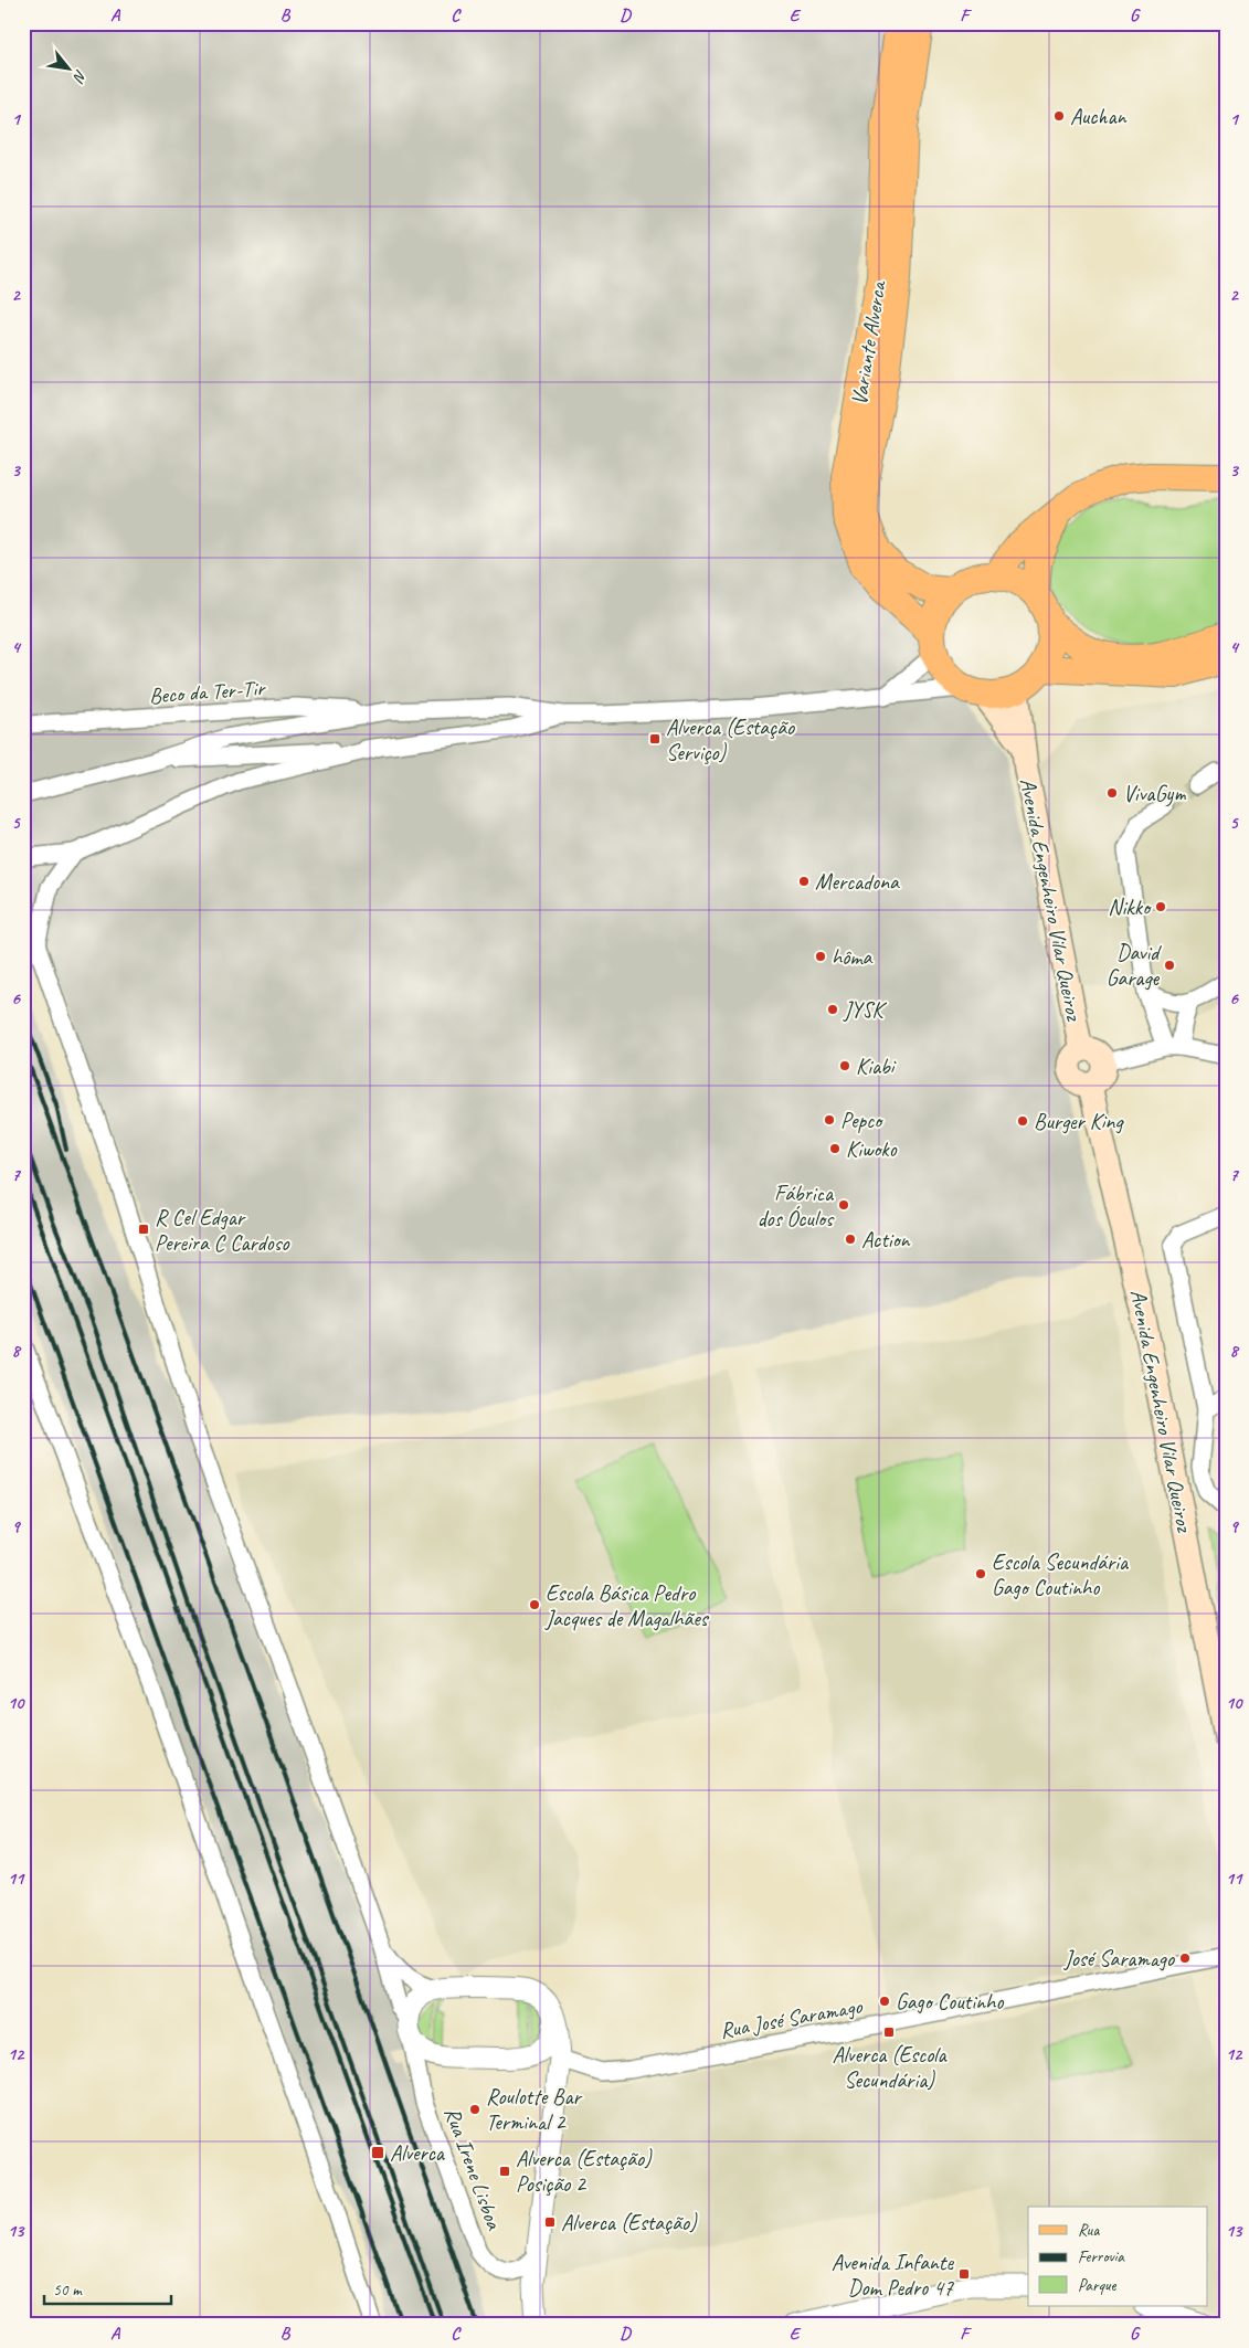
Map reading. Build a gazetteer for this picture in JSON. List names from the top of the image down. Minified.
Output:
{"streets":{"main road":["Variante Alverca","Avenida Engenheiro Vilar Queiroz"],"street":["Beco da Ter-Tir","Rua José Saramago","Rua Irene Lisboa"]},"crossings":[["Variante Alverca","Avenida Engenheiro Vilar Queiroz"],["Rua José Saramago","Rua Irene Lisboa"]],"places":{"other":["Auchan","VivaGym","Mercadona","Nikko","hôma","David Garage","JYSK","Kiabi","Pepco","Burger King","Kiwoko","Fábrica dos Óculos","Action","Escola Secundária Gago Coutinho","Escola Básica Pedro Jacques de Magalhães","José Saramago","Gago Coutinho","Roulotte Bar Terminal 2"],"transit":["Alverca (Estação Serviço)","R Cel Edgar Pereira C Cardoso","Alverca (Escola Secundária)","Alverca","Alverca (Estação) Posição 2","Alverca (Estação)","Avenida Infante Dom Pedro 47"]},"legend":["Rua","Ferrovia","Parque"],"scale_bar":"50 m","north":"bottom right","grid":{"columns":["A","B","C","D","E","F","G"],"rows":["1","2","3","4","5","6","7","8","9","10","11","12","13"]}}
